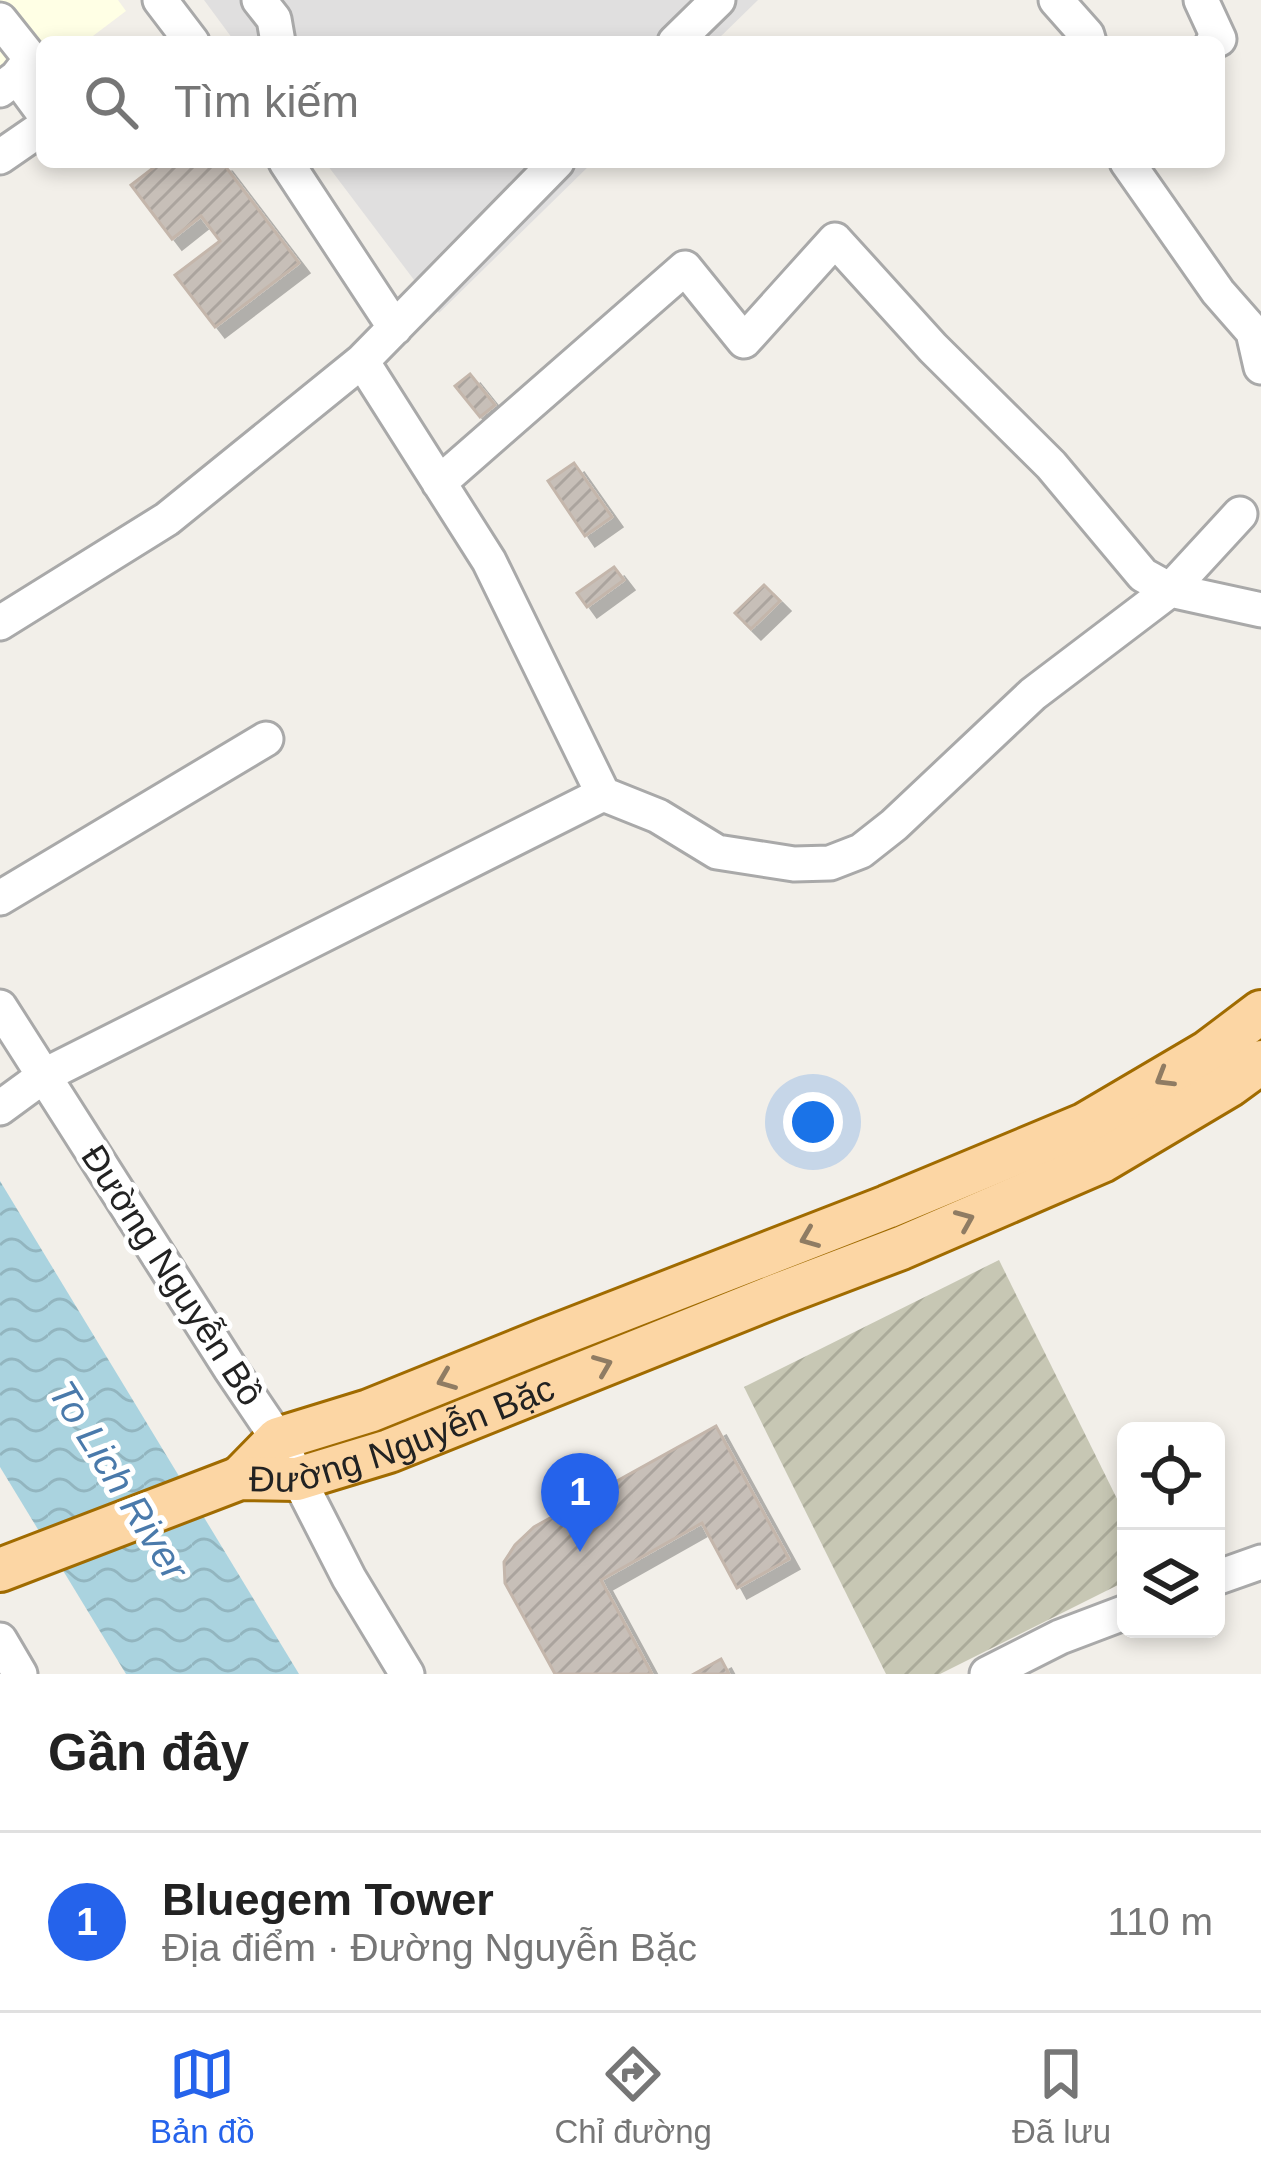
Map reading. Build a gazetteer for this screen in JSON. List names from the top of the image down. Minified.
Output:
{"streets":{"main road":["Đường Nguyễn Bặc"],"street":["Đường Nguyễn Bồ"]},"crossings":[["Đường Nguyễn Bồ","Đường Nguyễn Bặc"]],"water":["To Lich River"],"page":{"search":"Tìm kiếm","pins":"1","heading":"Gần đây","list":[{"mark":"1","name":"Bluegem Tower","note":"Địa điểm · Đường Nguyễn Bặc","value":"110 m"}],"nav":["Bản đồ","Chỉ đường","Đã lưu"]}}
